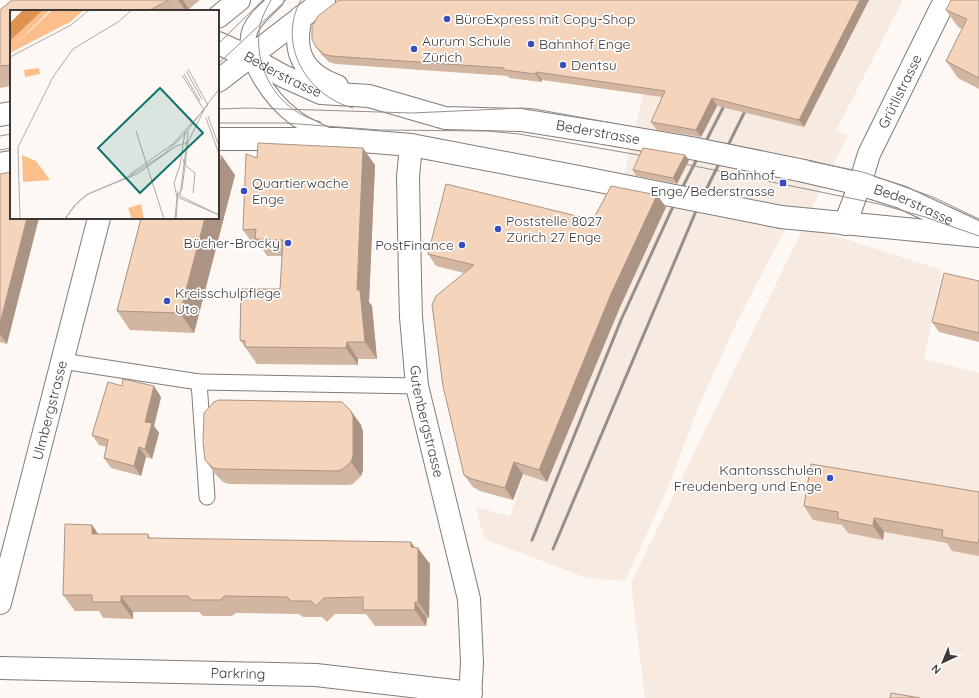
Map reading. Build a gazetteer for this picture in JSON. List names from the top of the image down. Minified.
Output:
{"streets":{"street":["Bederstrasse","Grütlistrasse","Ulmbergstrasse","Gutenbergstrasse","Parkring"]},"crossings":[["Bederstrasse","Grütlistrasse"],["Bederstrasse","Gutenbergstrasse"],["Gutenbergstrasse","Parkring"]],"places":{"other":["BüroExpress mit Copy-Shop","Bahnhof Enge","Aurum Schule Zürich","Dentsu","Quartierwache Enge","Poststelle 8027 Zürich 27 Enge","Bücher-Brocky","PostFinance","Kreisschulpflege Uto","Kantonsschulen Freudenberg und Enge"],"transit":["Bahnhof Enge/Bederstrasse"]},"north":"bottom left"}
